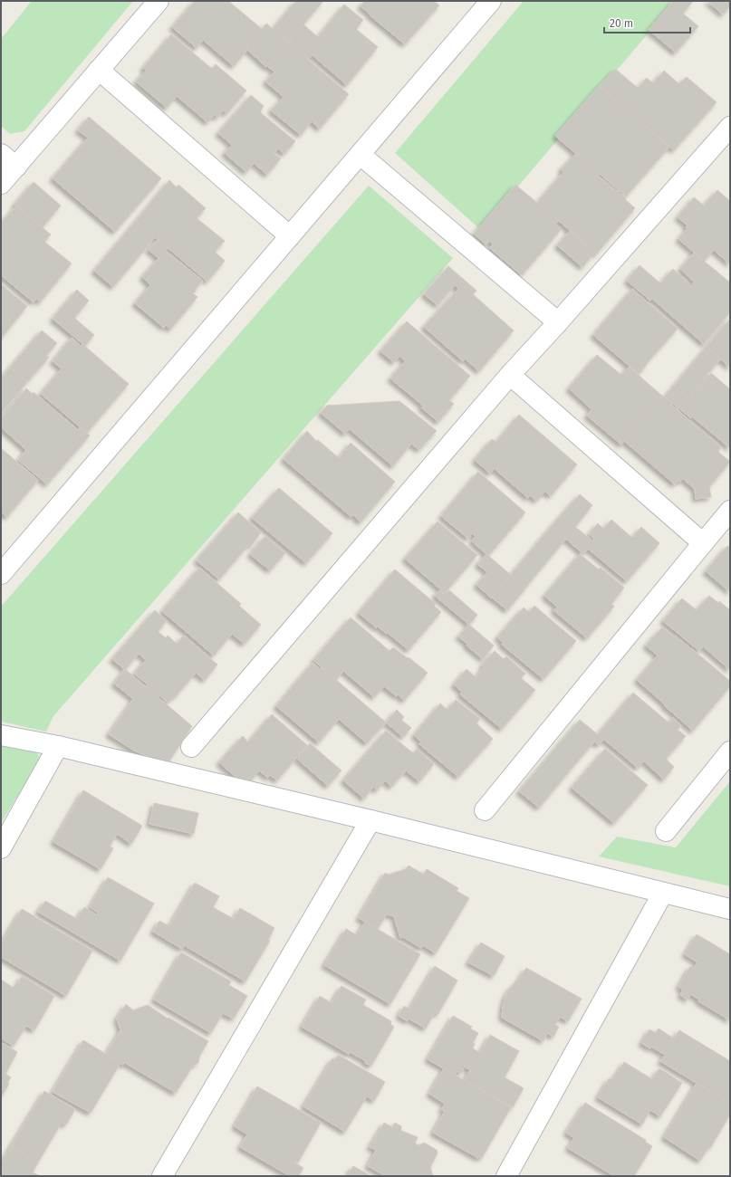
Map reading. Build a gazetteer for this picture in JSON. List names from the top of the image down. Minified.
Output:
{"scale_bar":"20 m"}
